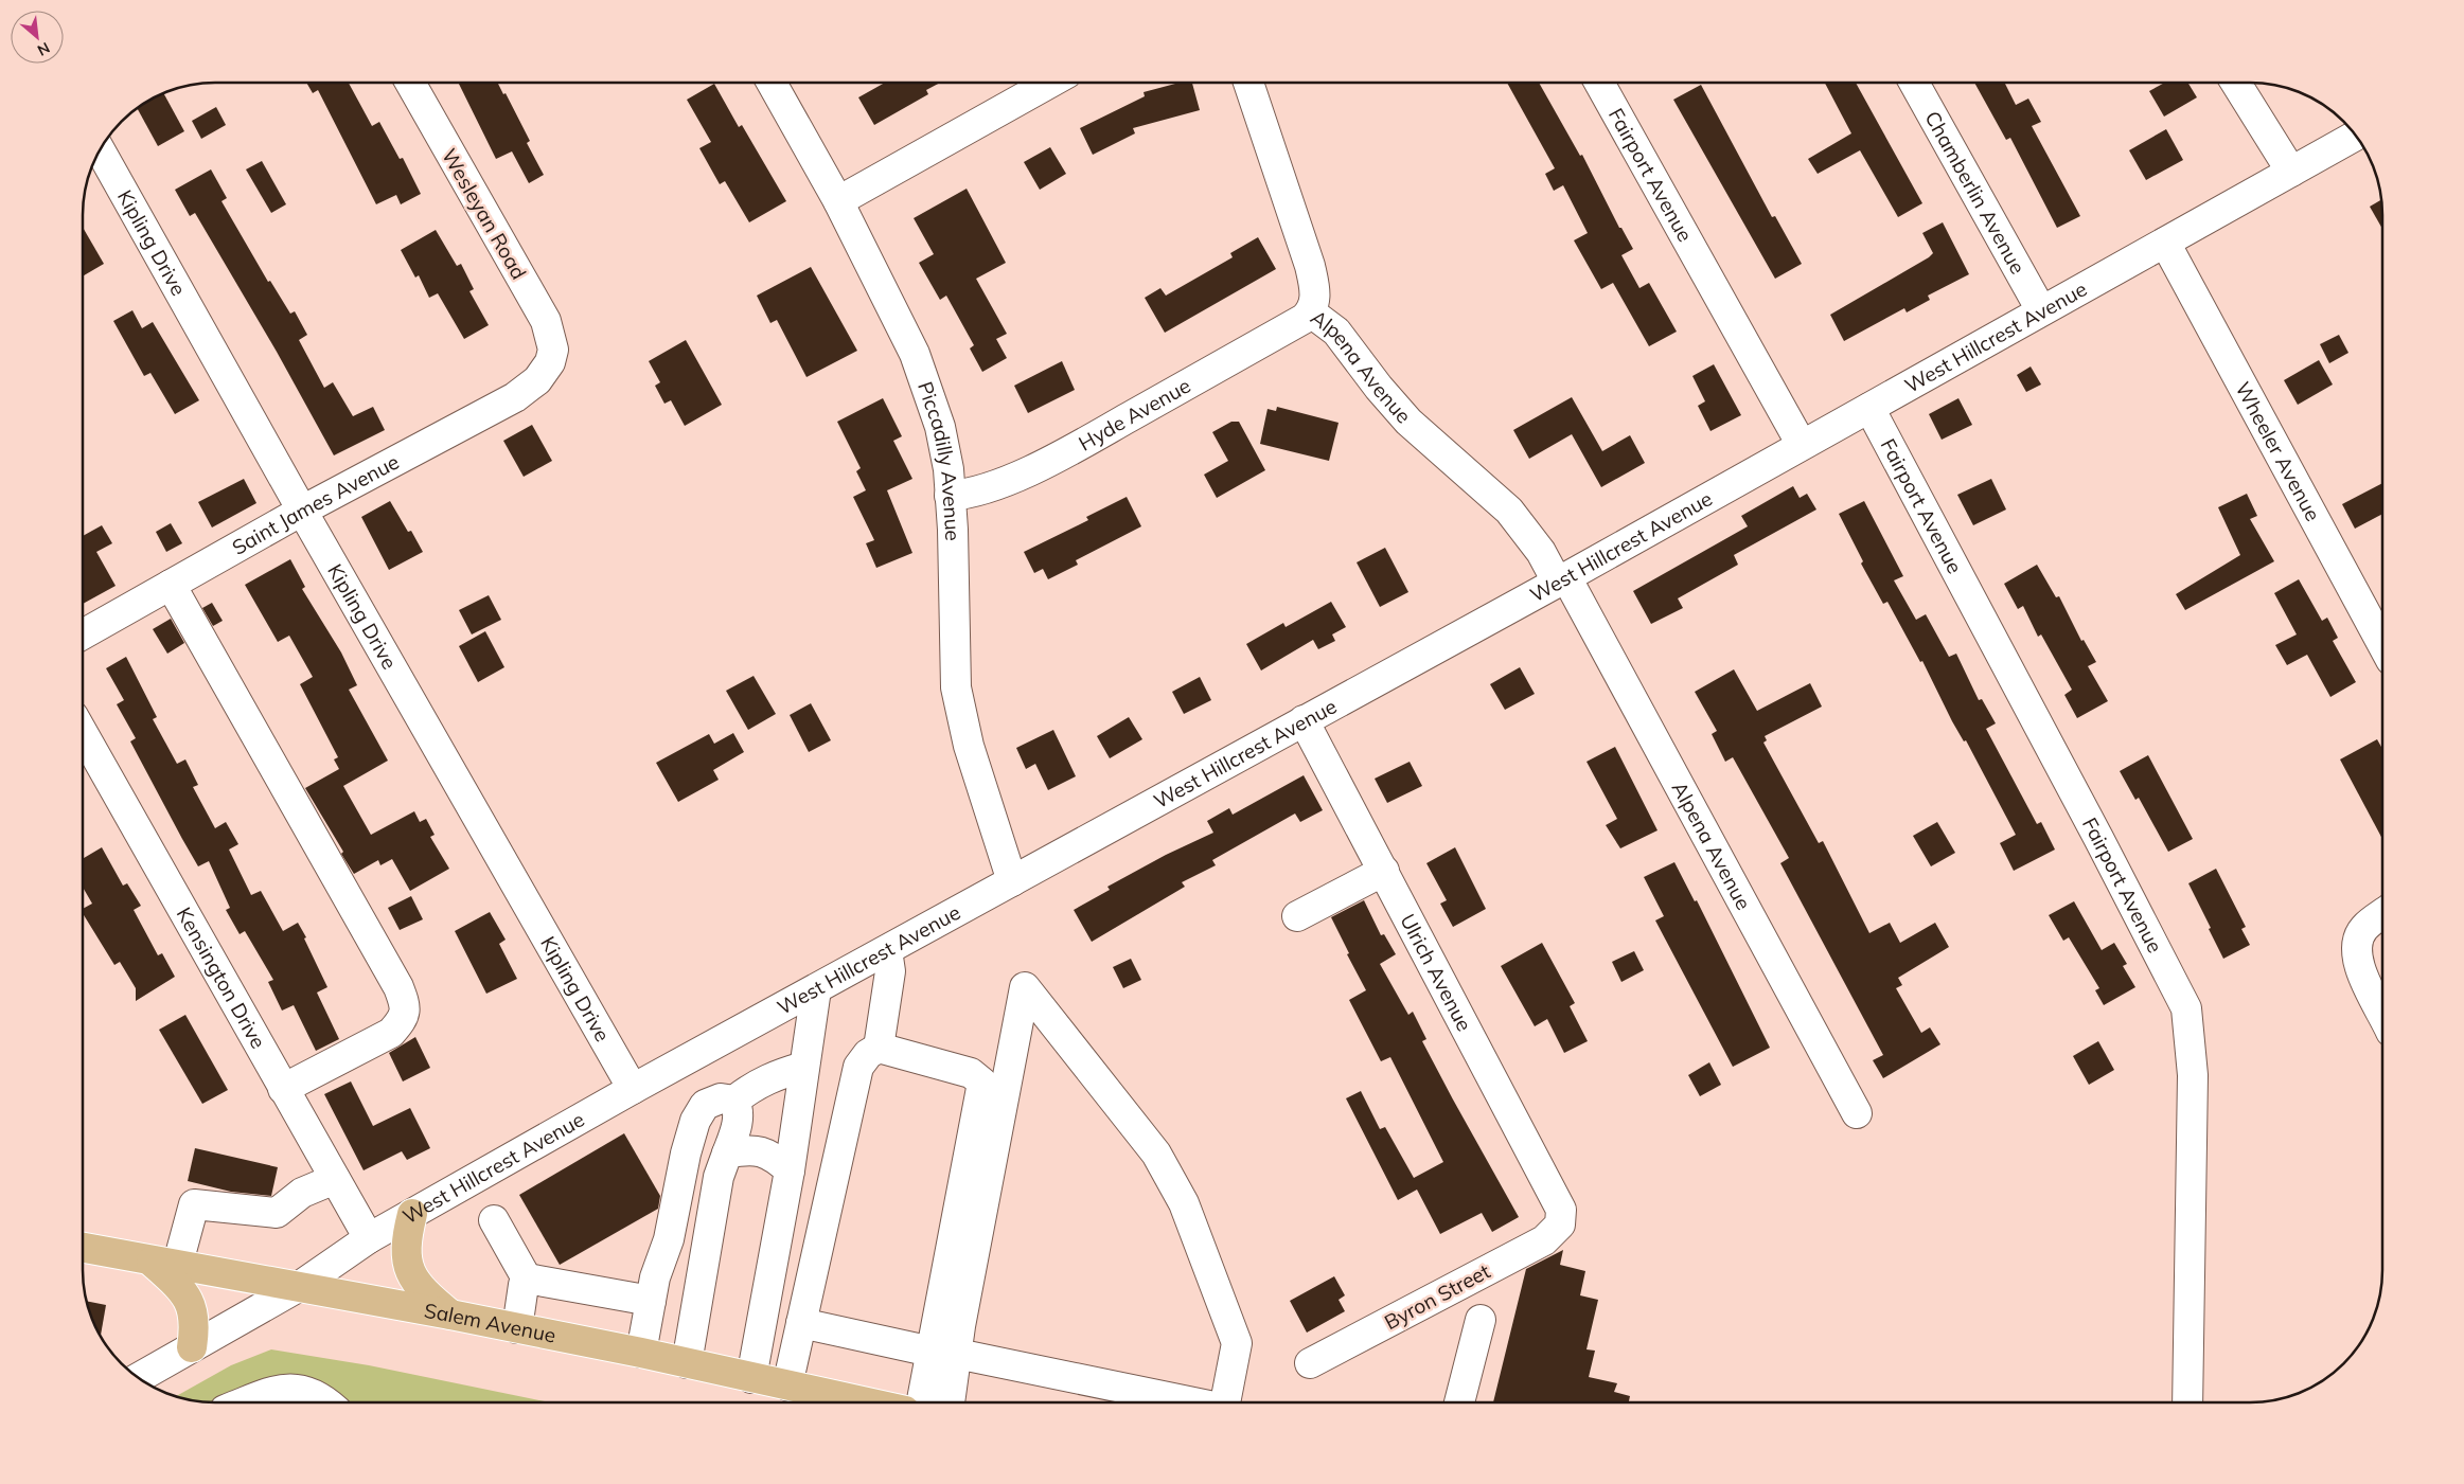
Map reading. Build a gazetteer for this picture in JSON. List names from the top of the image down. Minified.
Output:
{"streets":{"main road":["Salem Avenue"],"street":["Fairport Avenue","Chamberlin Avenue","Wesleyan Road","Kipling Drive","West Hillcrest Avenue","Alpena Avenue","Hyde Avenue","Wheeler Avenue","Piccadilly Avenue","Saint James Avenue","Ulrich Avenue","Kensington Drive","Byron Street"]},"crossings":[["Fairport Avenue","West Hillcrest Avenue"],["Chamberlin Avenue","West Hillcrest Avenue"],["Wesleyan Road","Saint James Avenue"],["Kipling Drive","West Hillcrest Avenue"],["Kipling Drive","Saint James Avenue"],["West Hillcrest Avenue","Alpena Avenue"],["West Hillcrest Avenue","Wheeler Avenue"],["West Hillcrest Avenue","Piccadilly Avenue"],["West Hillcrest Avenue","Ulrich Avenue"],["West Hillcrest Avenue","Kensington Drive"],["West Hillcrest Avenue","Salem Avenue"],["Alpena Avenue","Hyde Avenue"],["Hyde Avenue","Piccadilly Avenue"],["Ulrich Avenue","Byron Street"]],"north":"bottom right"}
